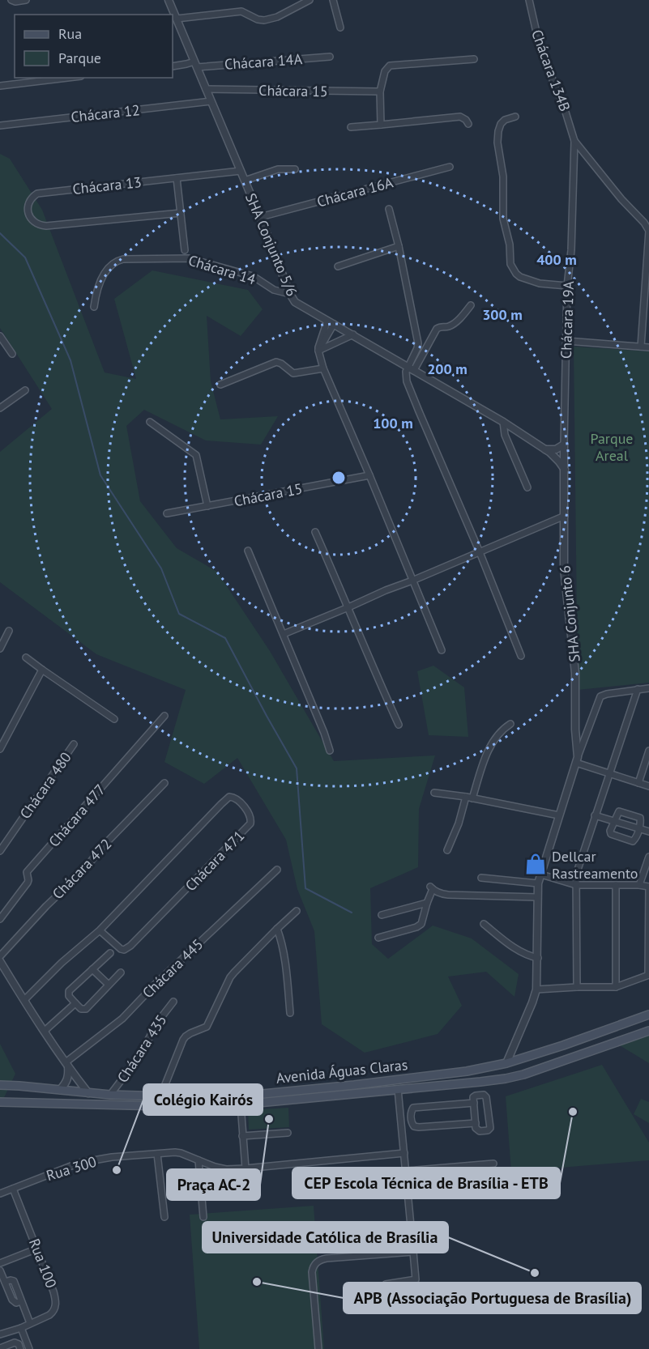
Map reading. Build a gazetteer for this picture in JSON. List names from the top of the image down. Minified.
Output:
{"streets":{"main road":["Avenida Águas Claras"],"street":["Chácara 14A","Chácara 134B","Chácara 15","Chácara 12","Chácara 13","Chácara 16A","SHA Conjunto 5/6","Chácara 14","Chácara 19A","SHA Conjunto 6","Chácara 480","Chácara 477","Chácara 471","Chácara 472","Chácara 445","Chácara 435","Rua 300","Rua 100"]},"crossings":[["Chácara 14A","SHA Conjunto 5/6"],["Chácara 134B","Chácara 19A"],["Chácara 15","SHA Conjunto 5/6"],["Chácara 12","SHA Conjunto 5/6"],["Chácara 13","SHA Conjunto 5/6"],["Chácara 16A","SHA Conjunto 5/6"],["SHA Conjunto 5/6","Chácara 14"],["SHA Conjunto 5/6","Chácara 19A"],["SHA Conjunto 5/6","SHA Conjunto 6"],["Chácara 19A","SHA Conjunto 6"],["Chácara 435","Avenida Águas Claras"],["Rua 300","Rua 100"]],"parks":["Parque Areal"],"places":{"shop":["Dellcar Rastreamento"],"other":["CEP Escola Técnica de Brasília - ETB","Praça AC-2","Colégio Kairós","Universidade Católica de Brasília","APB (Associação Portuguesa de Brasília)"]},"legend":["Rua","Parque"],"rings":["400 m","300 m","200 m","100 m"]}
